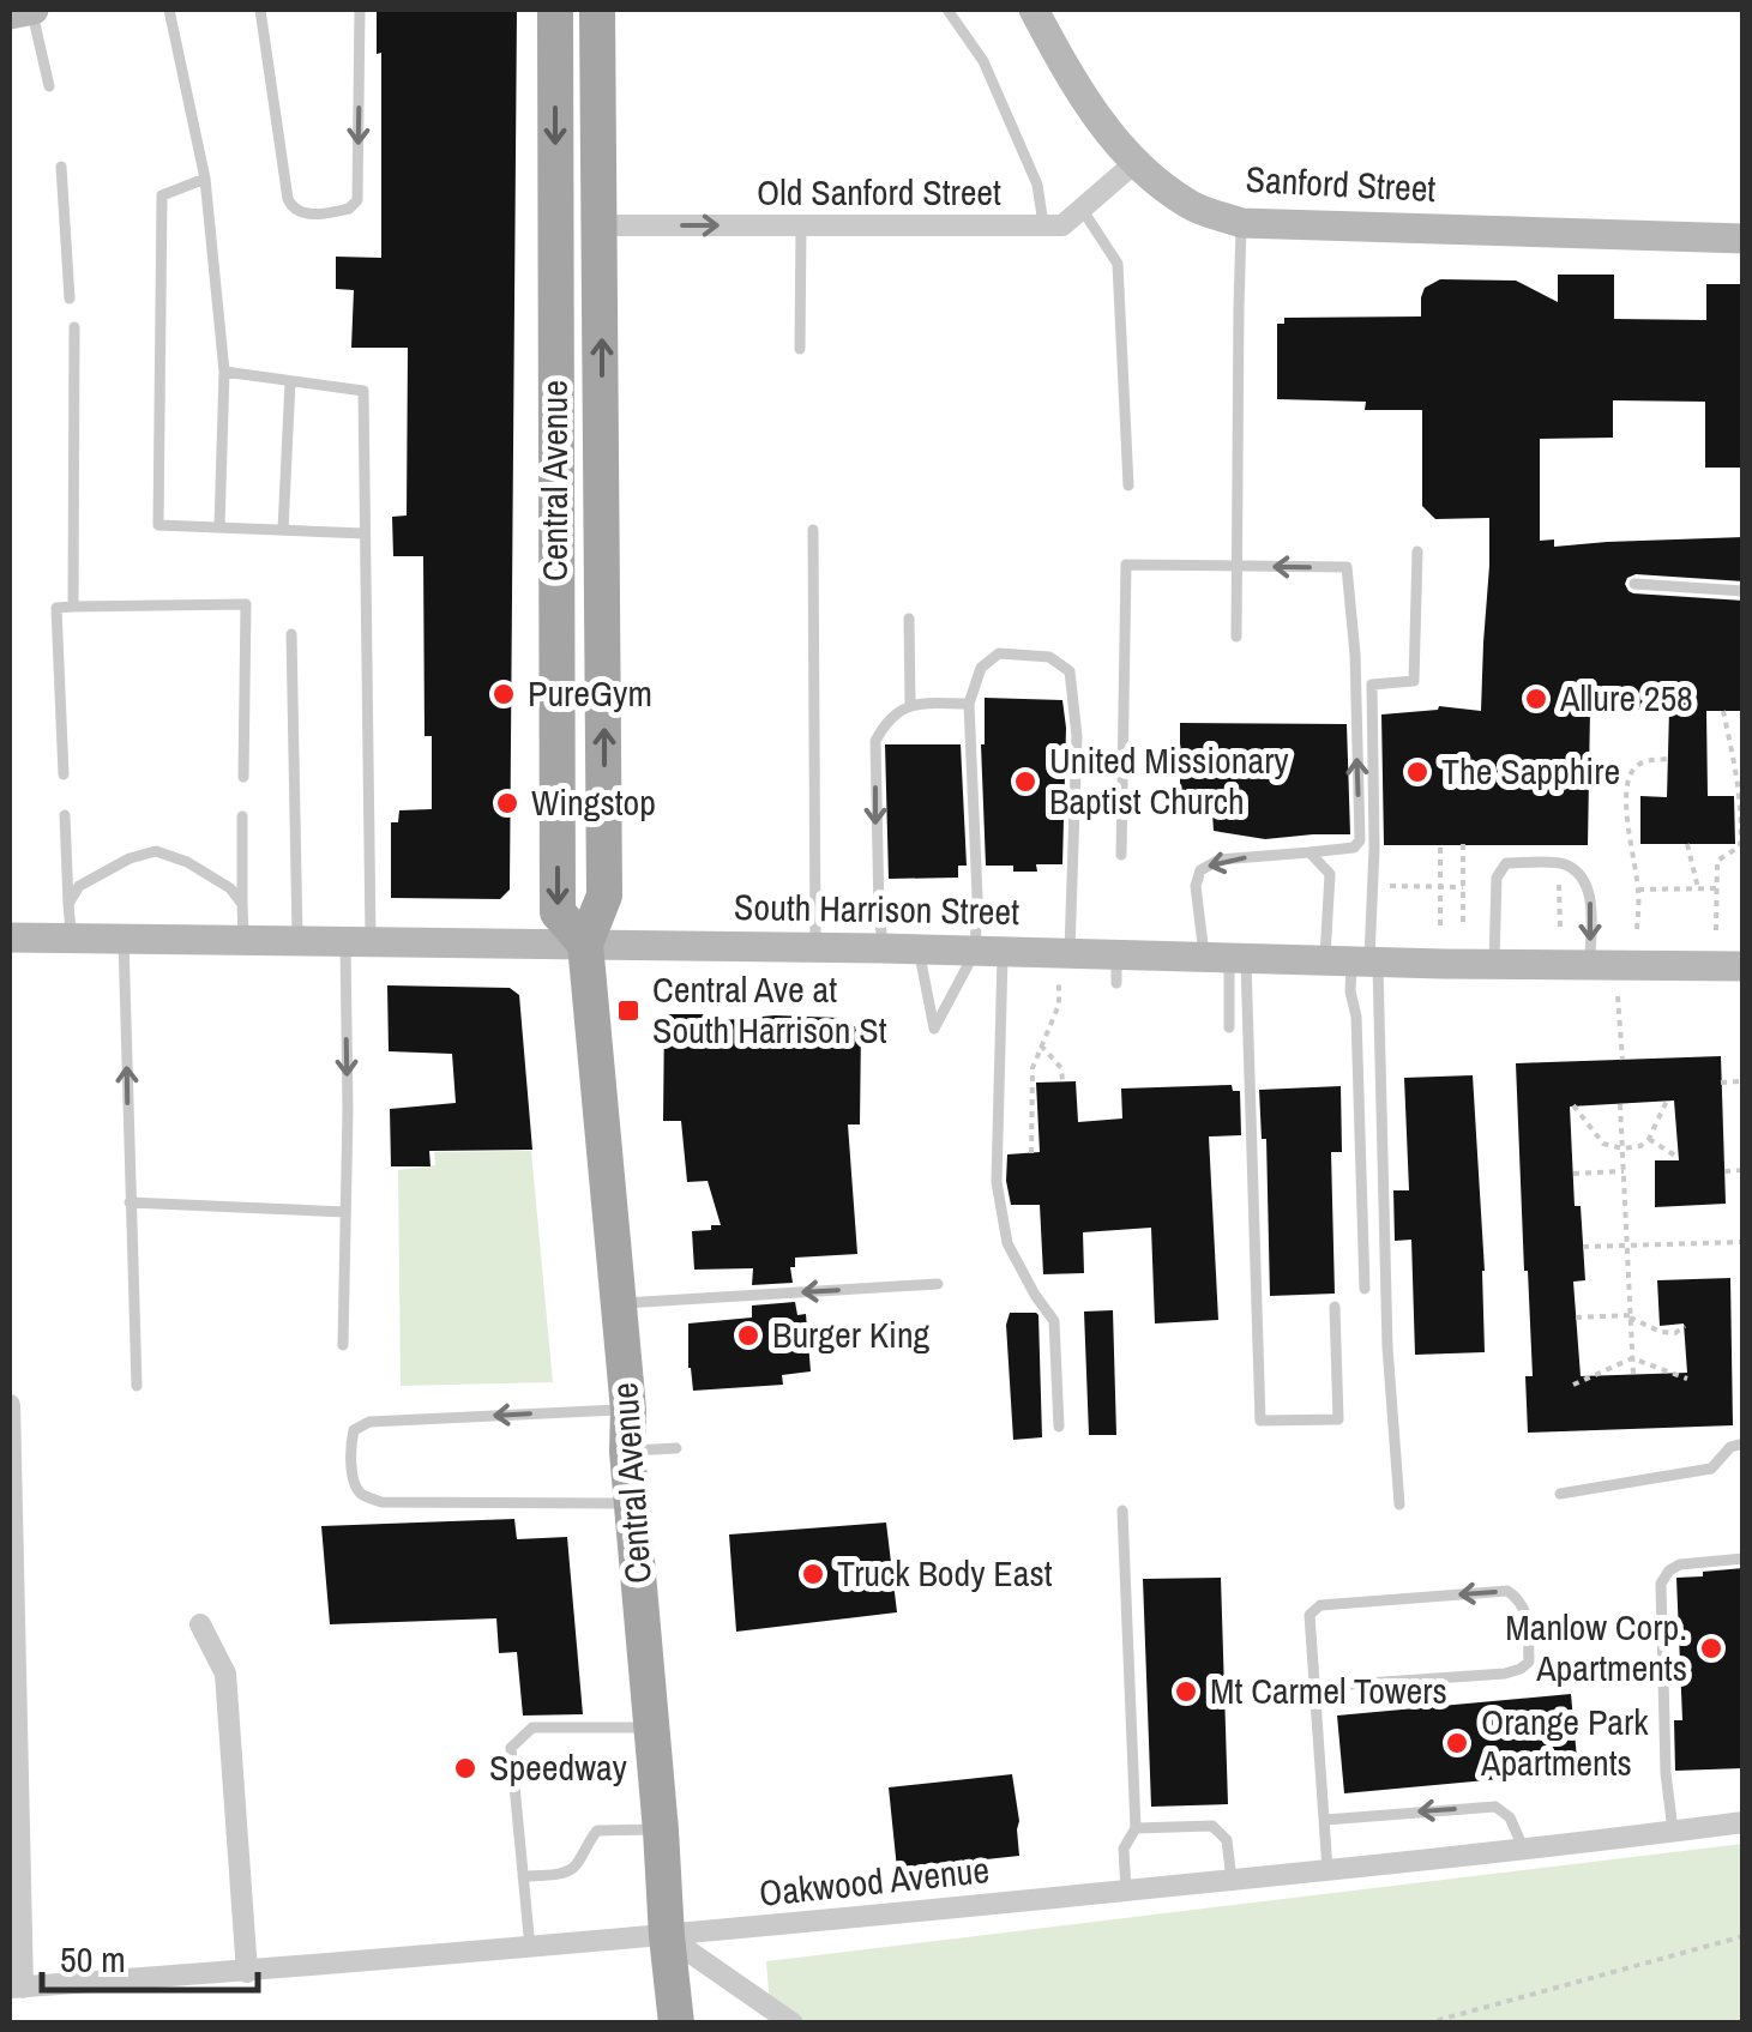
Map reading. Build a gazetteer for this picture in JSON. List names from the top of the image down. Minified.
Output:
{"streets":{"main road":["Sanford Street","Central Avenue","South Harrison Street"],"street":["Old Sanford Street","Oakwood Avenue"]},"crossings":[["Sanford Street","Old Sanford Street"],["Old Sanford Street","Central Avenue"],["Central Avenue","South Harrison Street"],["Central Avenue","Oakwood Avenue"]],"one_way":["Old Sanford Street"],"places":{"other":["PureGym","Allure 258","The Sapphire","United Missionary Baptist Church","Wingstop","Burger King","Truck Body East","Manlow Corp. Apartments","Mt Carmel Towers","Orange Park Apartments","Speedway"],"transit":["Central Ave at South Harrison St"]},"scale_bar":"50 m"}
